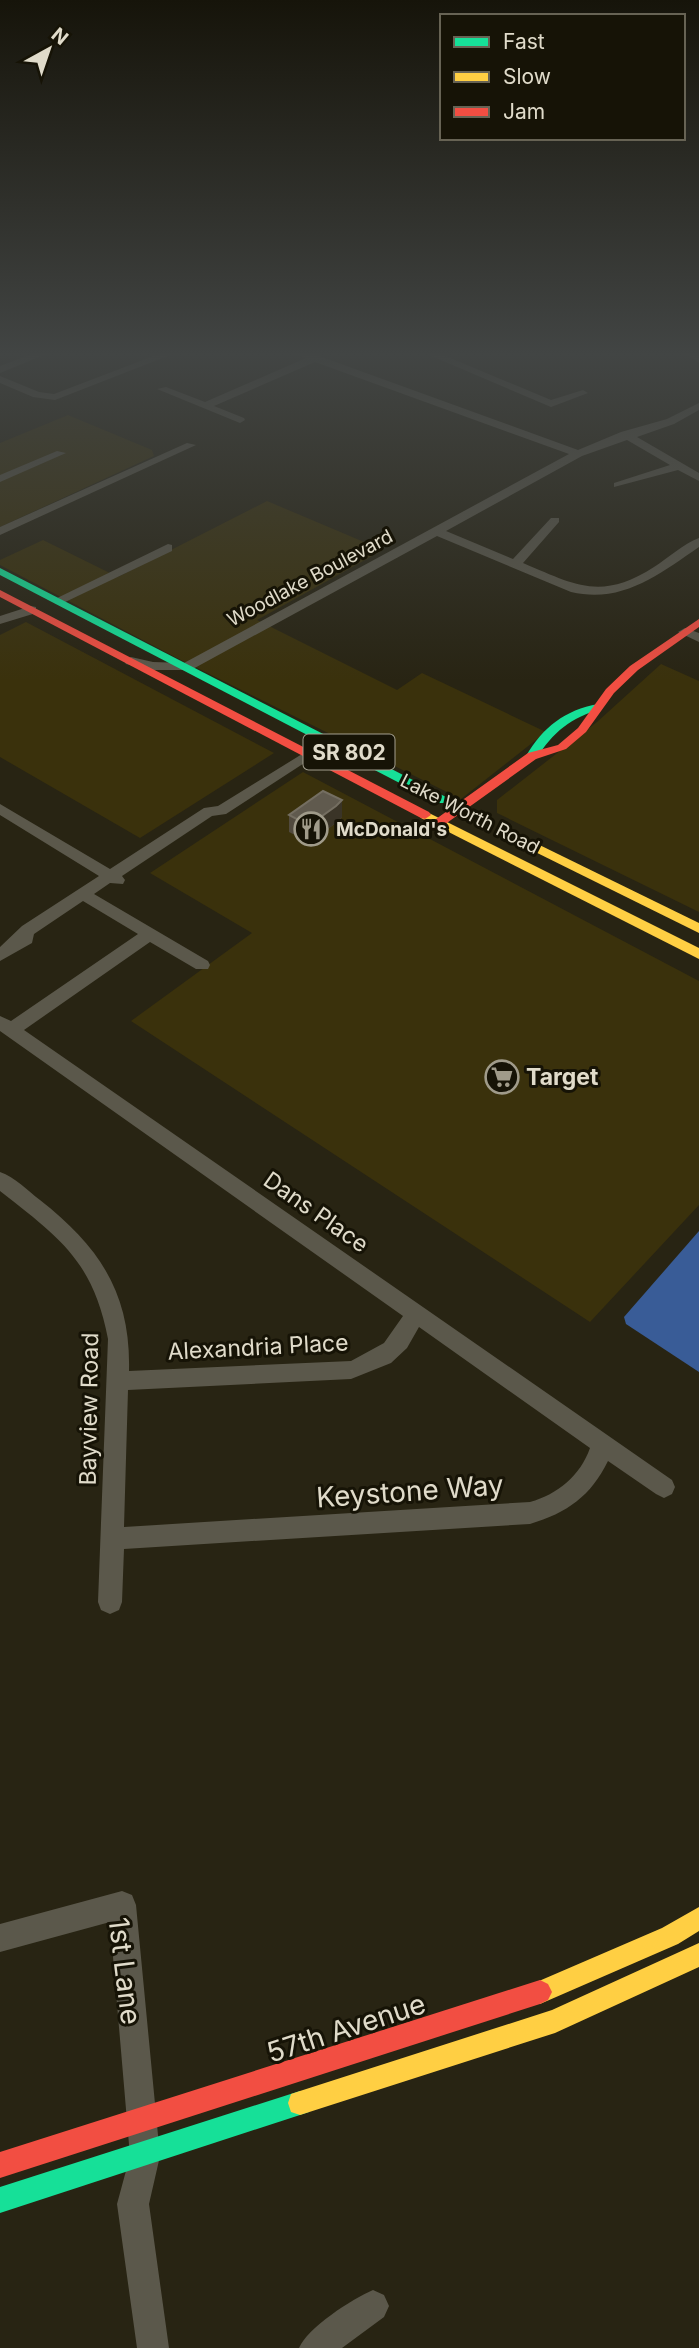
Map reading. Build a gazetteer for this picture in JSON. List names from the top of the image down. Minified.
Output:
{"streets":{"main road":["SR 802","Lake Worth Road","57th Avenue"],"street":["Woodlake Boulevard","Dans Place","Alexandria Place","Bayview Road","Keystone Way","1st Lane"]},"crossings":[["Woodlake Boulevard","Lake Worth Road"],["Dans Place","Alexandria Place"],["Dans Place","Keystone Way"],["Alexandria Place","Bayview Road"],["Bayview Road","Keystone Way"],["1st Lane","57th Avenue"]],"places":{"restaurant":["McDonald's"],"supermarket":["Target"]},"legend":["Fast","Slow","Jam"],"north":"top right"}
